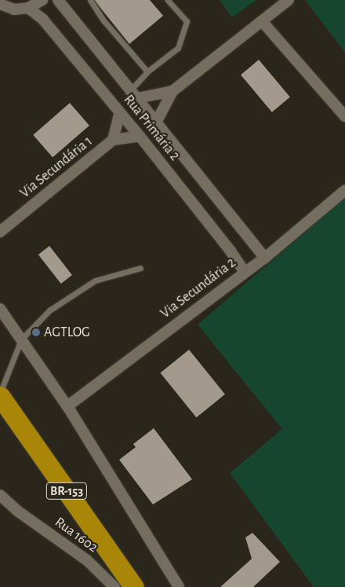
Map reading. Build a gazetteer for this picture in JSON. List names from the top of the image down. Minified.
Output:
{"streets":{"highway":["BR-153"],"street":["Rua Primária 2","Via Secundária 1","Via Secundária 2","Rua 1602"]},"crossings":[["Rua Primária 2","Via Secundária 1"],["Rua Primária 2","Via Secundária 2"]],"places":["AGTLOG"]}
